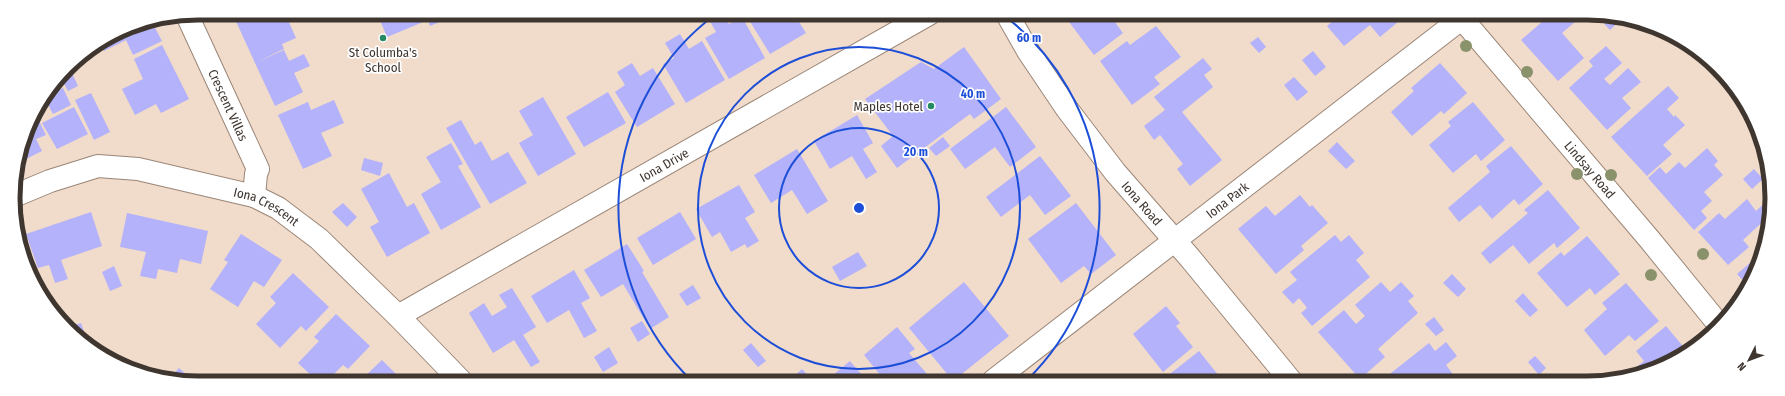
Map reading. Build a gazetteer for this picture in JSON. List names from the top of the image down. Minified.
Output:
{"streets":{"street":["Crescent Villas","Iona Drive","Lindsay Road","Iona Park","Iona Road","Iona Crescent"]},"crossings":[["Crescent Villas","Iona Crescent"],["Iona Drive","Iona Crescent"],["Iona Park","Iona Road"]],"places":["St Columba's School","Maples Hotel"],"north":"bottom left","rings":["60 m","40 m","20 m"]}
